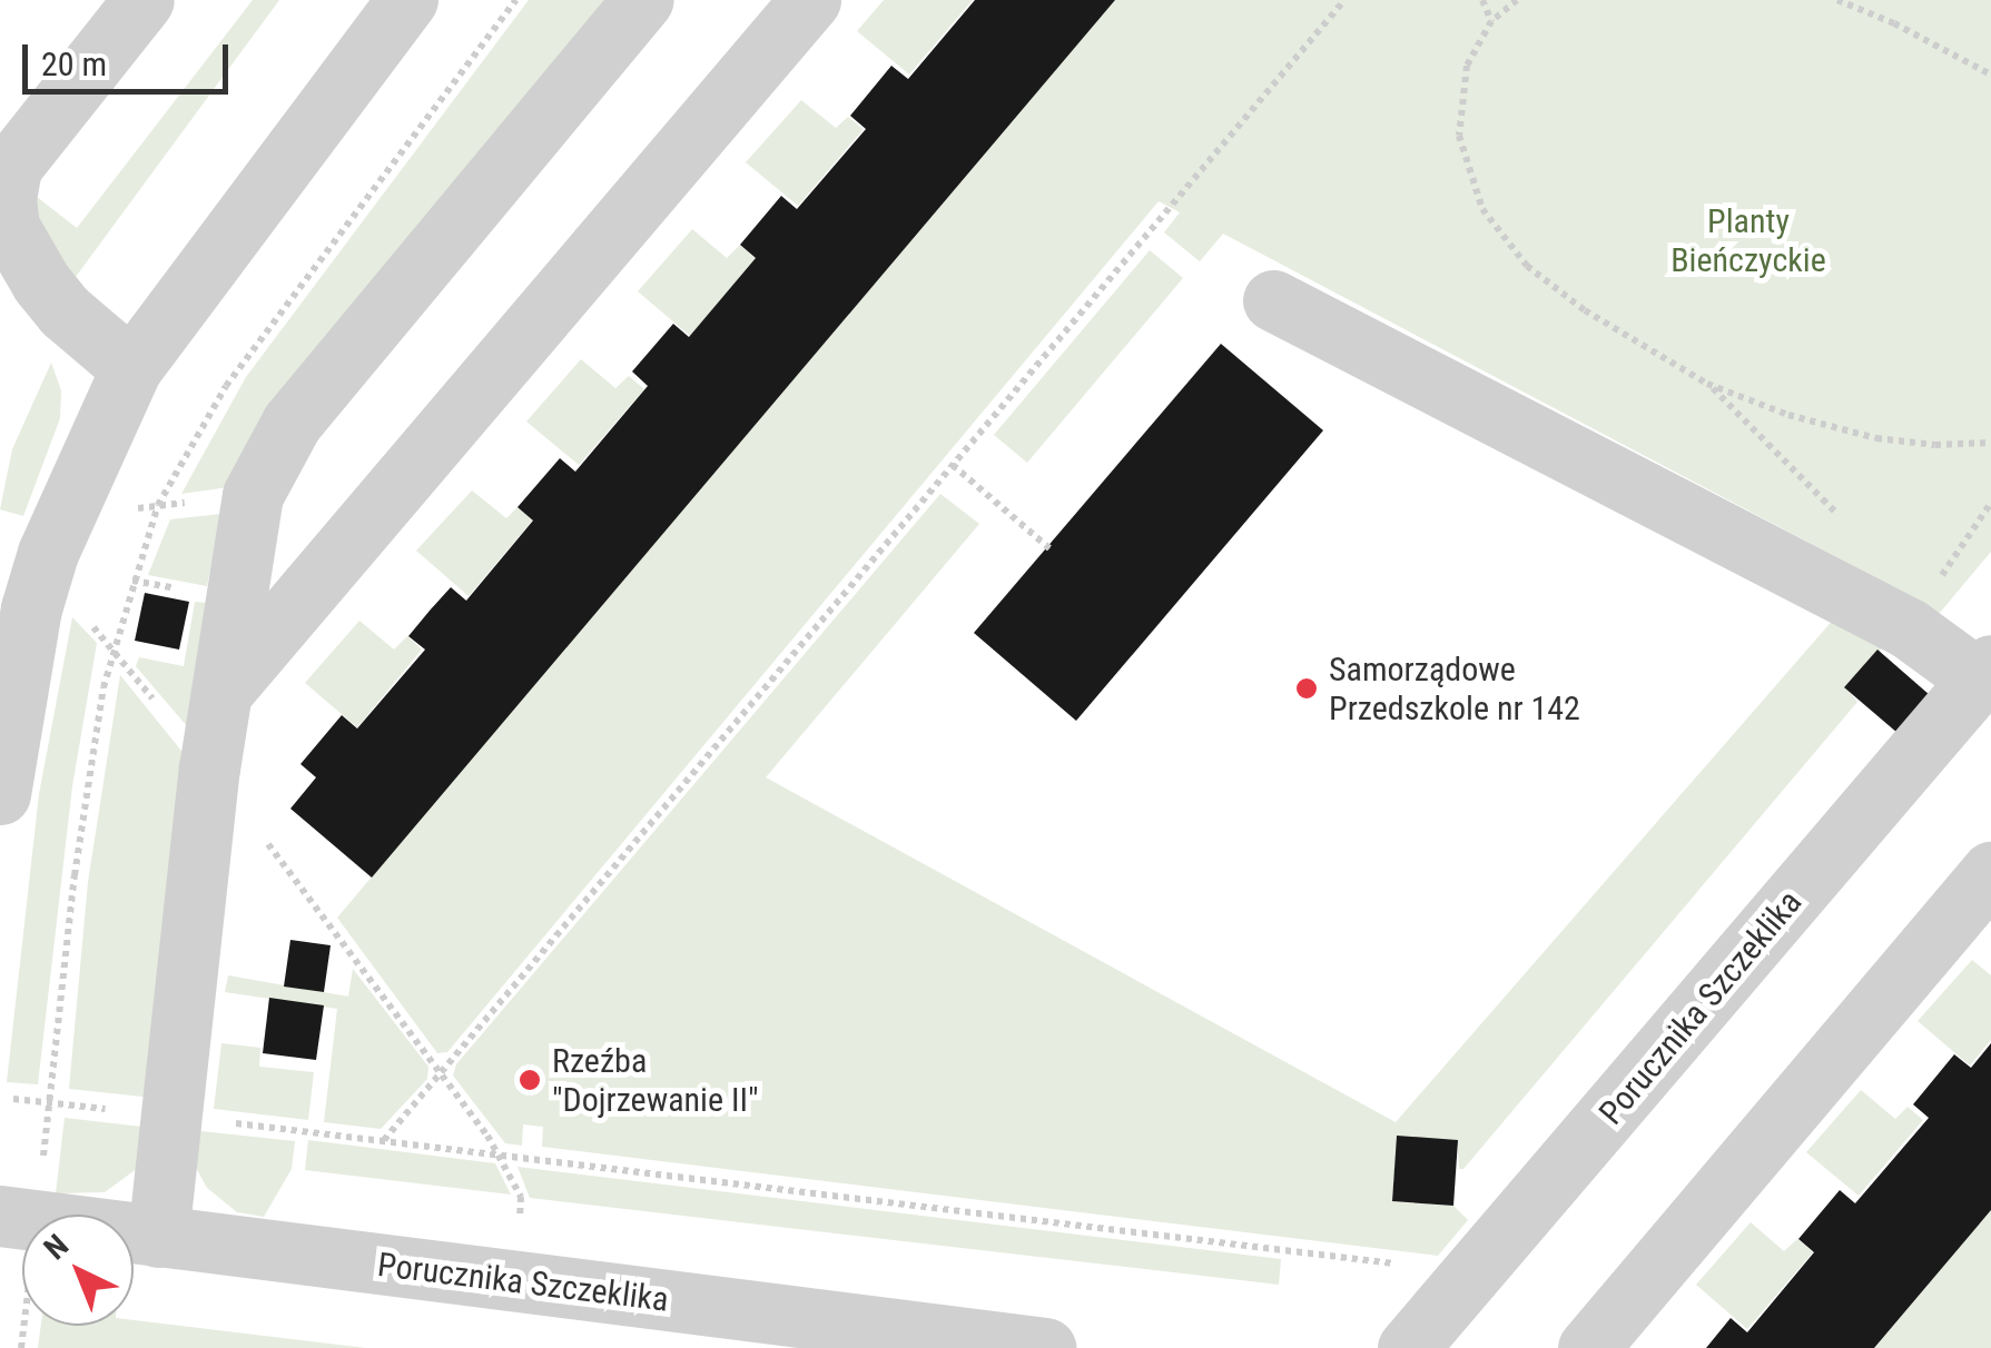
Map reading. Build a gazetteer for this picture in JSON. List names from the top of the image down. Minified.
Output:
{"streets":{"street":["Porucznika Szczeklika"]},"parks":["Planty Bieńczyckie"],"places":["Samorządowe Przedszkole nr 142","Rzeźba \"Dojrzewanie II\""],"scale_bar":"20 m","north":"top left"}
